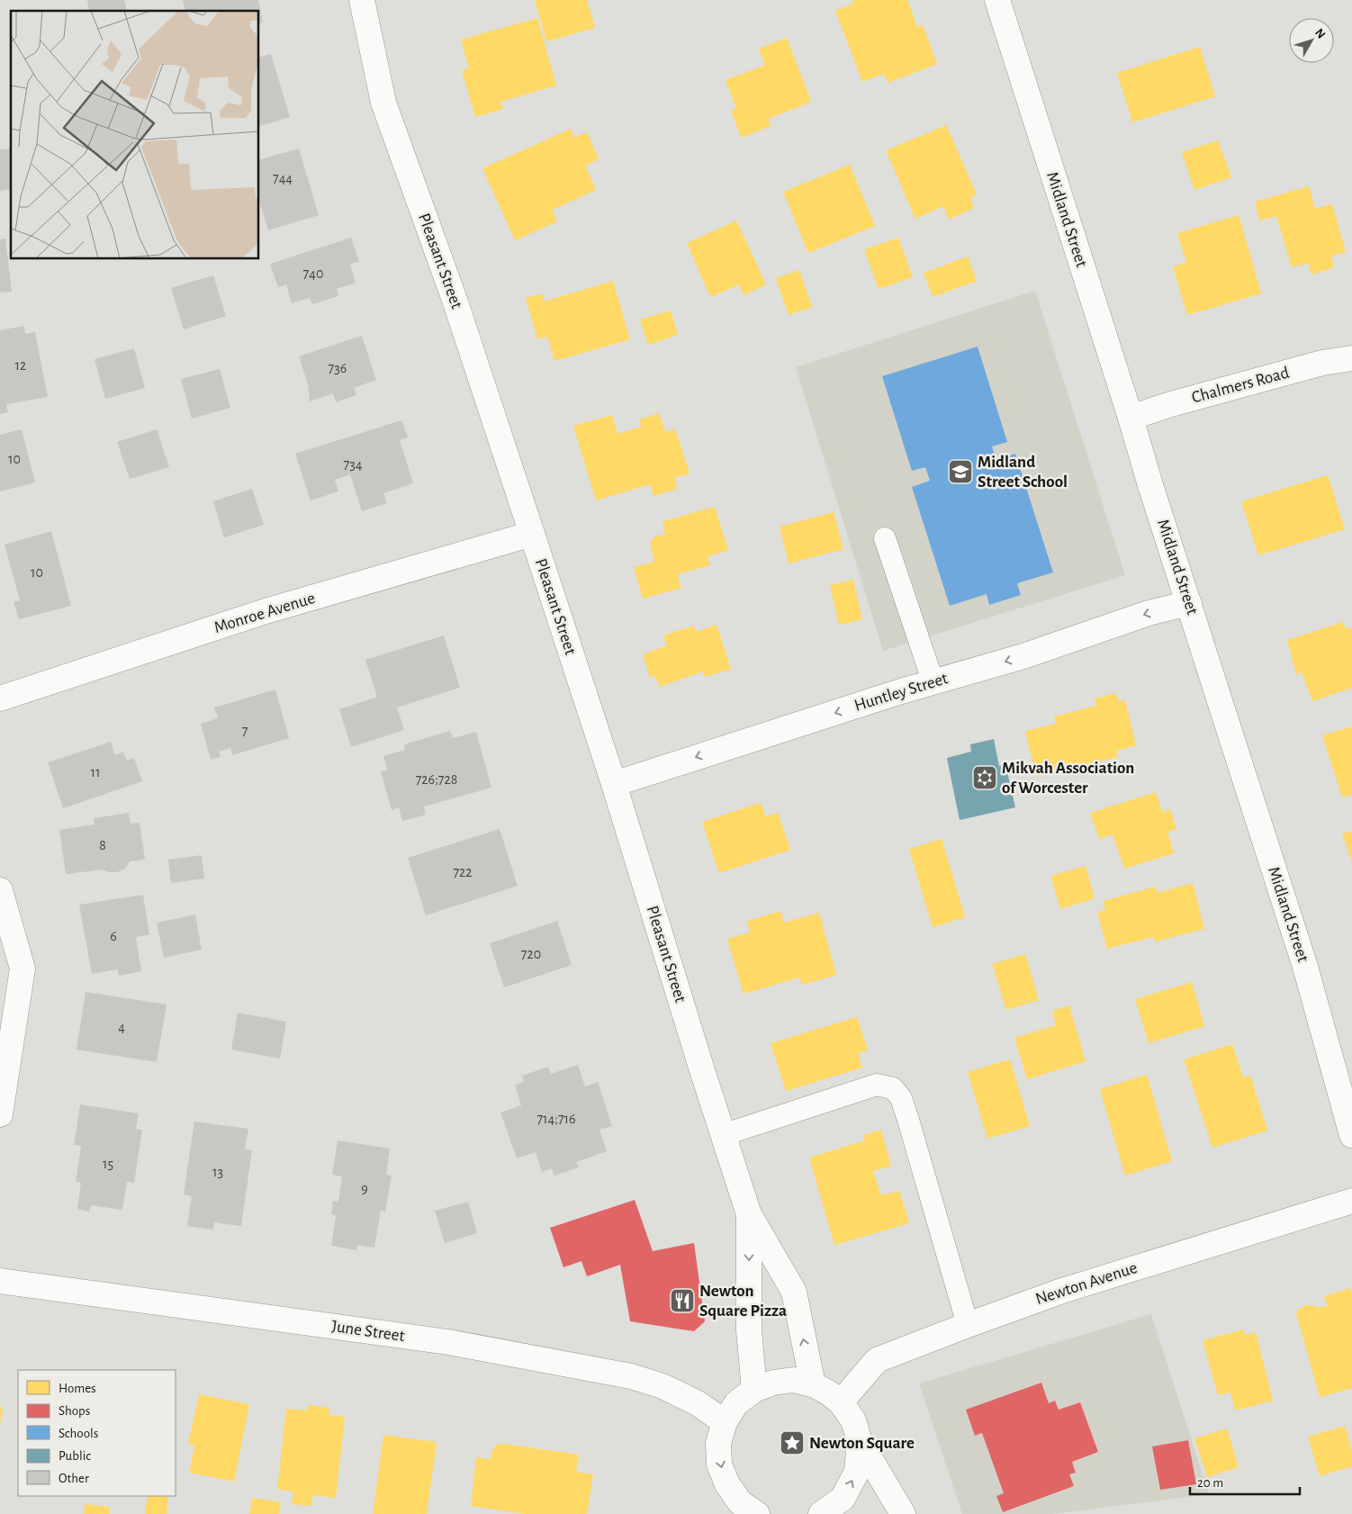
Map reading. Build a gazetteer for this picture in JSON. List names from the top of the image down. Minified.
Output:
{"streets":{"street":["Midland Street","Pleasant Street","Chalmers Road","Monroe Avenue","Huntley Street","Newton Avenue","June Street"]},"crossings":[["Midland Street","Chalmers Road"],["Midland Street","Huntley Street"],["Pleasant Street","Monroe Avenue"],["Pleasant Street","Huntley Street"]],"one_way":["Huntley Street"],"places":{"school or university":["Midland Street School"],"synagogue":["Mikvah Association of Worcester"],"restaurant":["Newton Square Pizza"],"place":["Newton Square"]},"house_numbers":["744","740","12","736","10","734","10","7","11","726;728","8","722","6","720","4","714;716","15","13","9"],"legend":["Homes","Shops","Schools","Public","Other"],"scale_bar":"20 m","north":"top right"}
